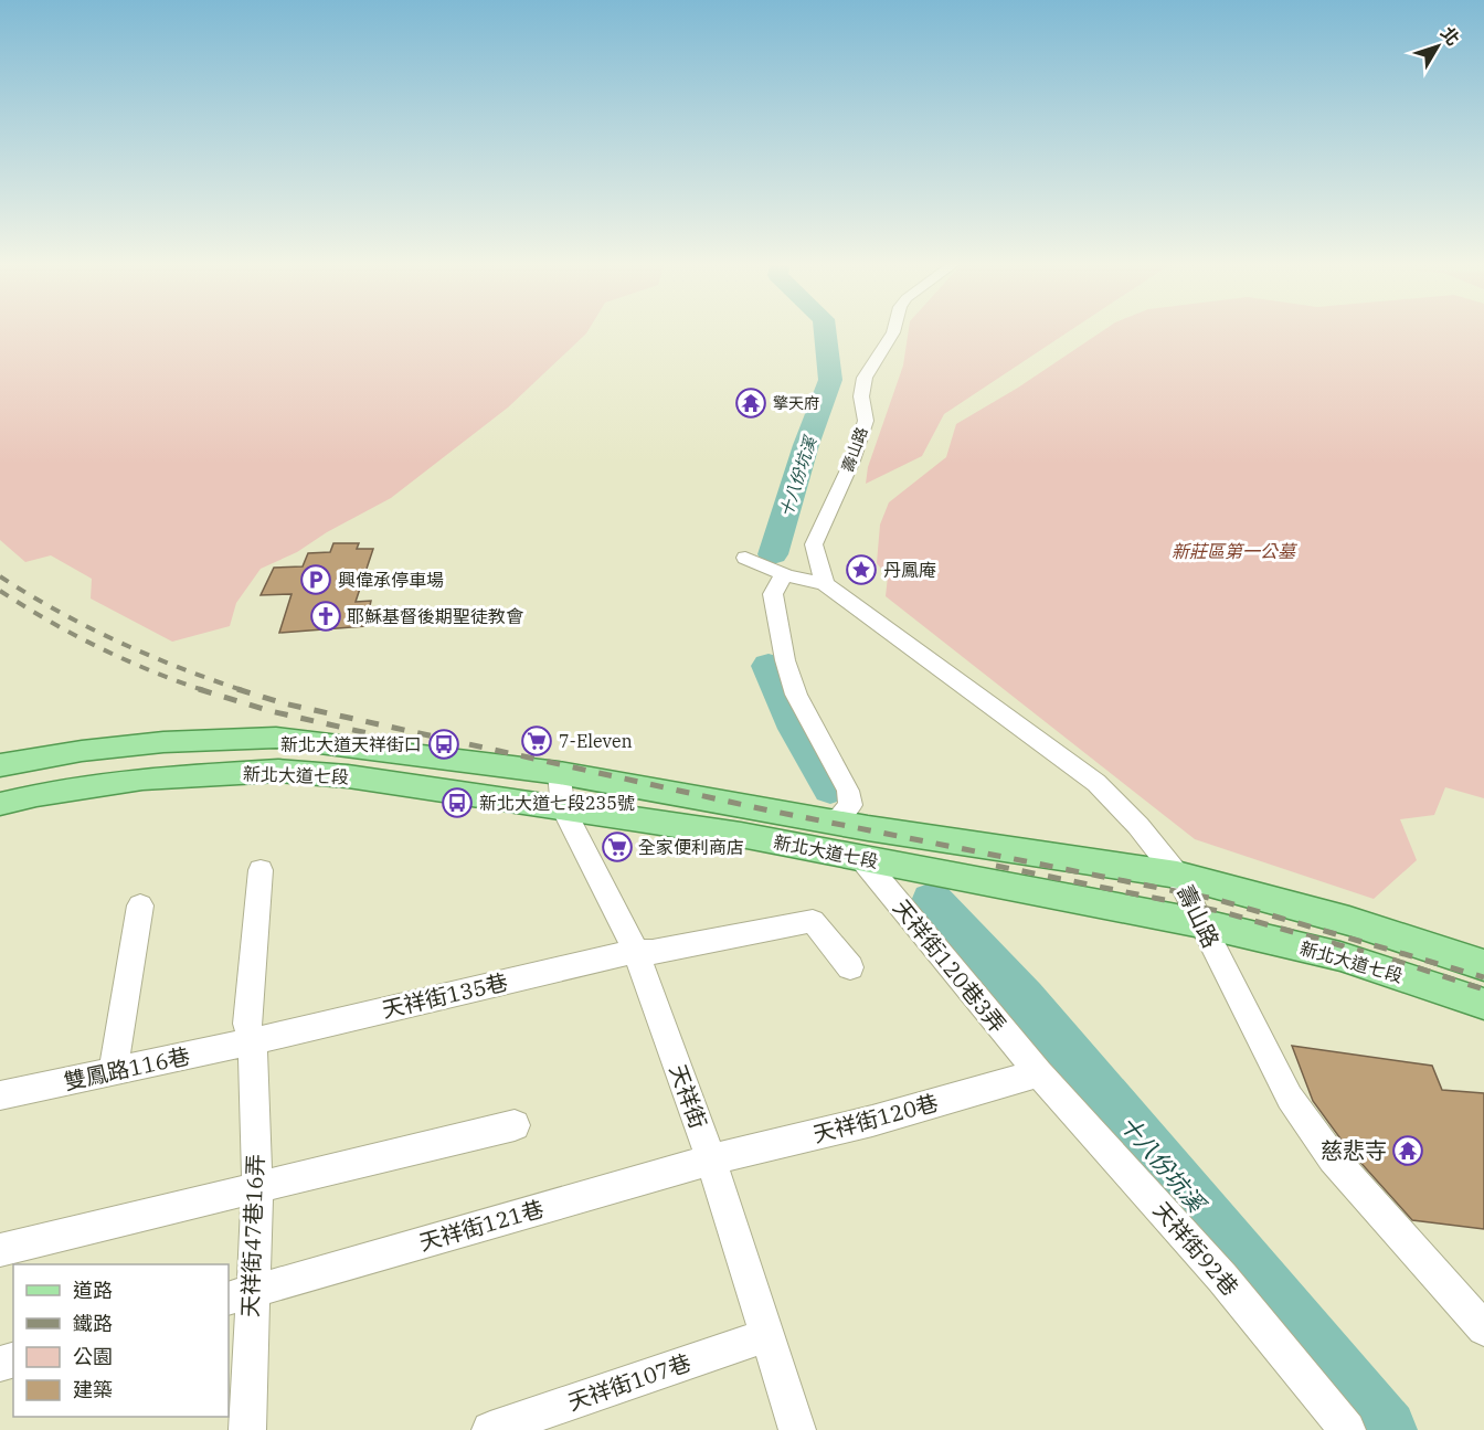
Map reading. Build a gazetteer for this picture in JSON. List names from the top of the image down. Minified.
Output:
{"streets":{"main road":["新北大道七段"],"street":["壽山路","天祥街120巷3弄","天祥街135巷","雙鳳路116巷","天祥街","天祥街120巷","天祥街121巷","天祥街47巷16弄","天祥街92巷","天祥街107巷"]},"crossings":[["壽山路","新北大道七段"],["新北大道七段","天祥街120巷3弄"],["新北大道七段","天祥街"],["天祥街120巷3弄","天祥街120巷"],["天祥街120巷3弄","天祥街92巷"],["天祥街135巷","雙鳳路116巷"],["天祥街135巷","天祥街"],["天祥街135巷","天祥街47巷16弄"],["雙鳳路116巷","天祥街47巷16弄"],["天祥街","天祥街120巷"],["天祥街","天祥街121巷"],["天祥街","天祥街107巷"],["天祥街120巷","天祥街121巷"],["天祥街120巷","天祥街92巷"],["天祥街121巷","天祥街47巷16弄"]],"water":["十八份坑溪"],"parks":["新莊區第一公墓"],"places":{"temple":["擎天府","慈悲寺"],"place":["丹鳳庵"],"parking":["興偉承停車場"],"church":["耶穌基督後期聖徒教會"],"supermarket":["7-Eleven","全家便利商店"],"bus stop":["新北大道天祥街口","新北大道七段235號"]},"legend":["道路","鐵路","公園","建築"],"north":"top right"}
